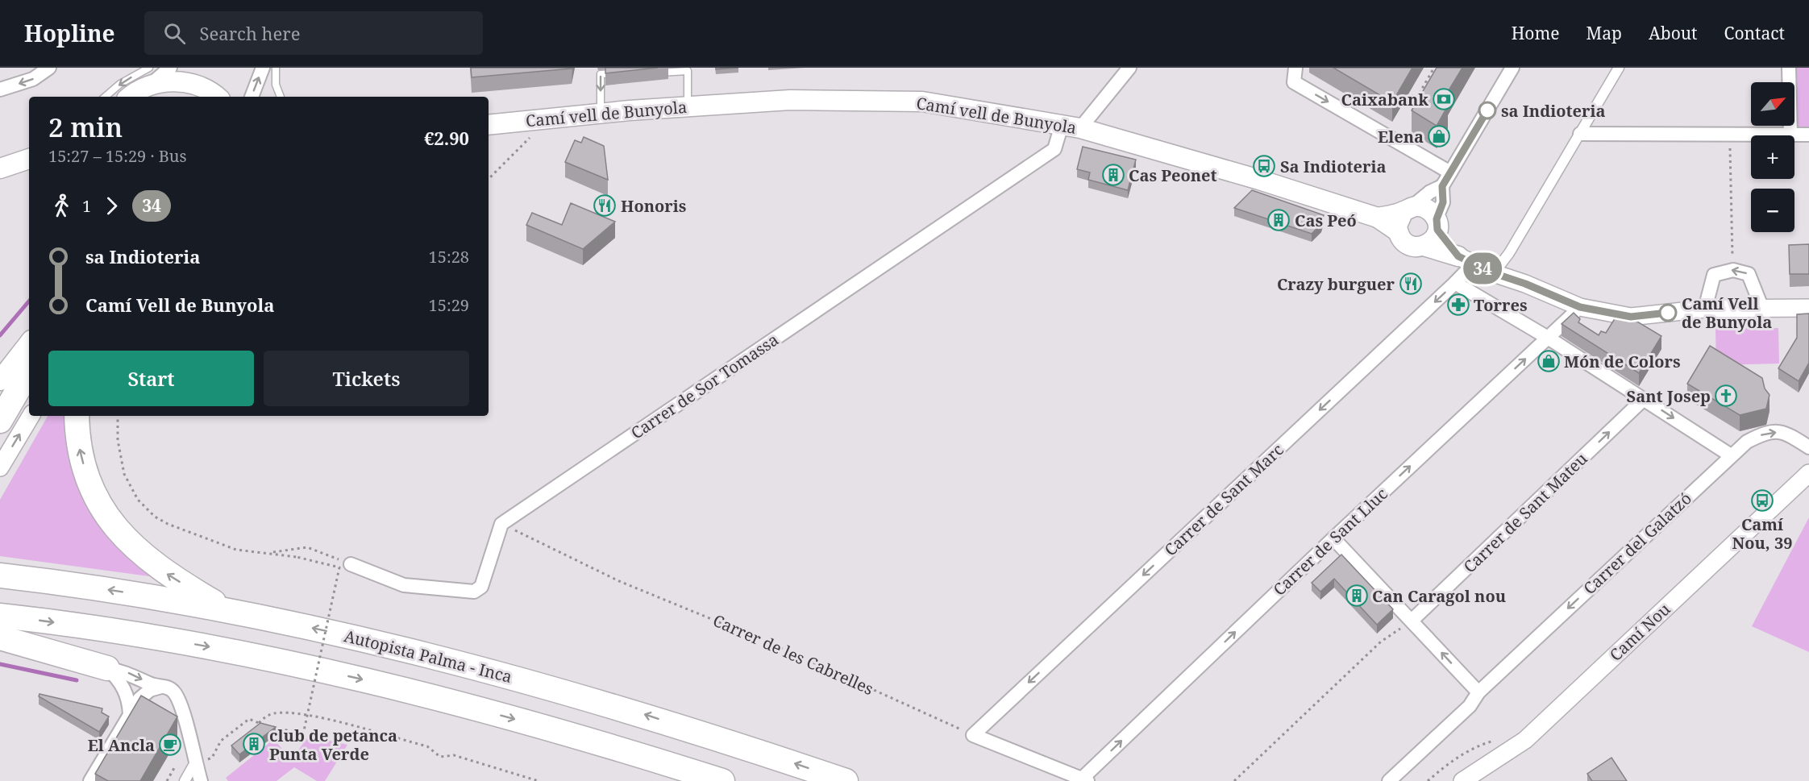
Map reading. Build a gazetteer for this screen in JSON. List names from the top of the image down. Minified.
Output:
{"streets":{"highway":["Autopista Palma - Inca"],"main road":["Camí vell de Bunyola"],"street":["Carrer de Sor Tomassa","Carrer de Sant Marc","Carrer de Sant Mateu","Carrer de Sant Lluc","Carrer del Galatzó","Camí Nou"],"path":["Carrer de les Cabrelles"]},"crossings":[["Camí vell de Bunyola","Carrer de Sor Tomassa"],["Carrer de Sor Tomassa","Carrer de les Cabrelles"],["Carrer de Sant Marc","Carrer de les Cabrelles"]],"one_way":["Carrer de Sant Marc","Carrer de Sant Mateu","Carrer de Sant Lluc"],"places":{"bank":["Caixabank"],"other":["sa Indioteria","Camí Vell de Bunyola"],"shop":["Elena","Món de Colors"],"bus stop":["Sa Indioteria","Camí Nou, 39"],"building":["Cas Peonet","Cas Peó","Can Caragol nou","club de petanca Punta Verde"],"restaurant":["Honoris","Crazy burguer"],"pharmacy":["Torres"],"church":["Sant Josep"],"cafe":["El Ancla"]},"lines":["bus line 34"],"north":"top right","page":{"header":"Hopline","search":"Search here","nav":["Home","Map","About","Contact"],"on_map":"34","map_buttons":["+","−"],"heading":["2 min","15:27 – 15:29 · Bus","€2.90"],"legs":["1","34"],"list":[{"name":"sa Indioteria","value":"15:28"},{"name":"Camí Vell de Bunyola","value":"15:29"}],"buttons":["Start","Tickets"]}}
